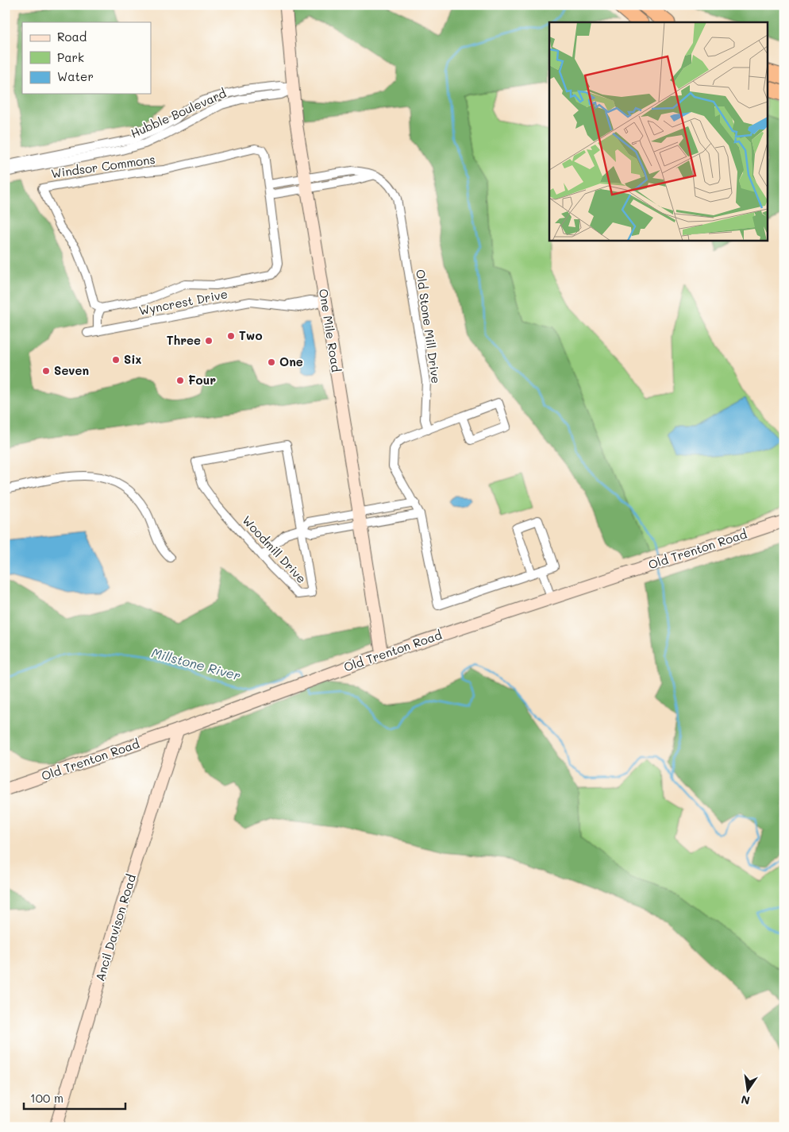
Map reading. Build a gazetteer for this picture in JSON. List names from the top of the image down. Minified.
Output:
{"streets":{"street":["Hubble Boulevard","Windsor Commons","Wyncrest Drive","Old Stone Mill Drive","One Mile Road","Woodmill Drive","Old Trenton Road","Ancil Davison Road"]},"crossings":[["Hubble Boulevard","One Mile Road"],["Wyncrest Drive","One Mile Road"],["Old Stone Mill Drive","One Mile Road"],["One Mile Road","Old Trenton Road"],["Old Trenton Road","Ancil Davison Road"]],"water":["Millstone River"],"places":["Two","Three","Six","One","Seven","Four"],"legend":["Road","Park","Water"],"scale_bar":"100 m","north":"bottom"}
